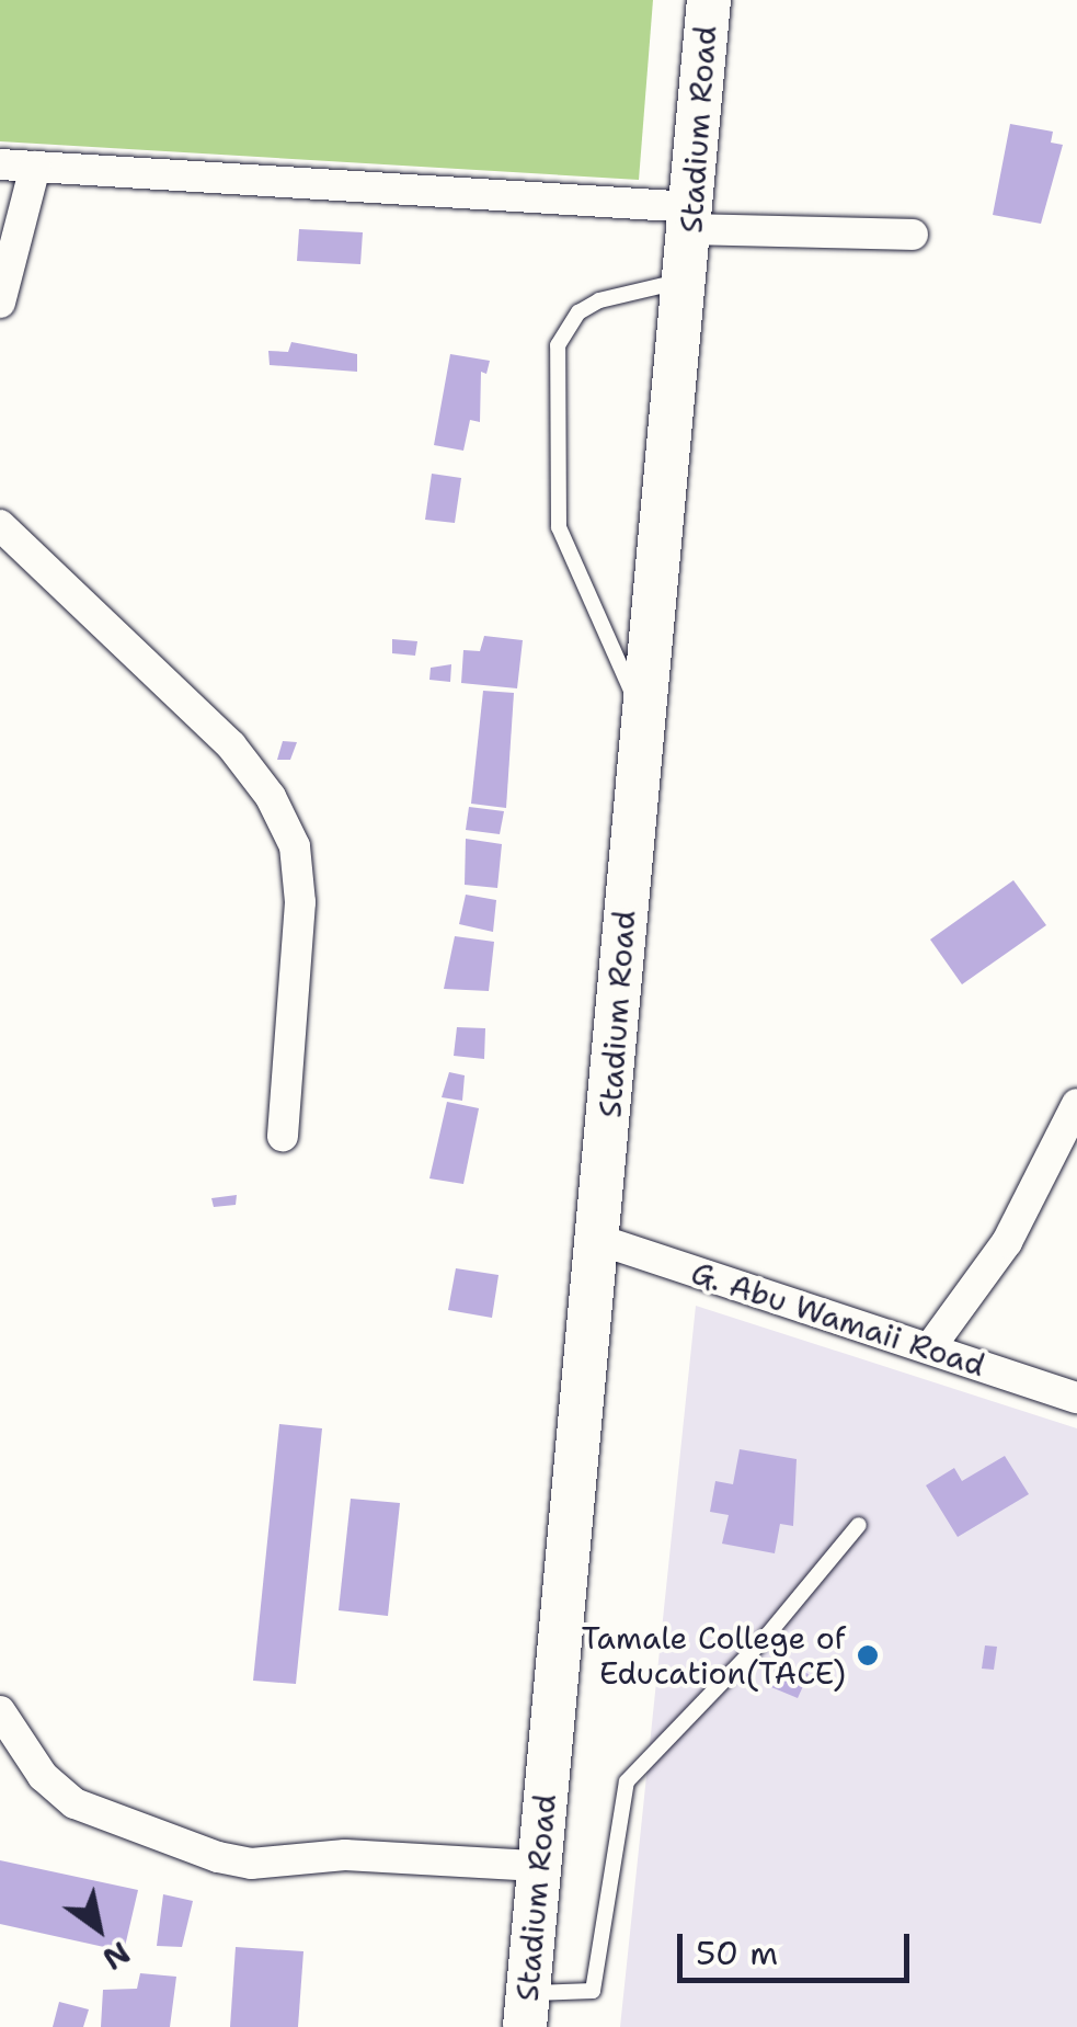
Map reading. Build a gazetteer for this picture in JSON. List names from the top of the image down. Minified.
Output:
{"streets":{"main road":["Stadium Road"],"street":["G. Abu Wamaii Road"]},"crossings":[["Stadium Road","G. Abu Wamaii Road"]],"places":["Tamale College of Education(TACE)"],"scale_bar":"50 m","north":"bottom right"}
